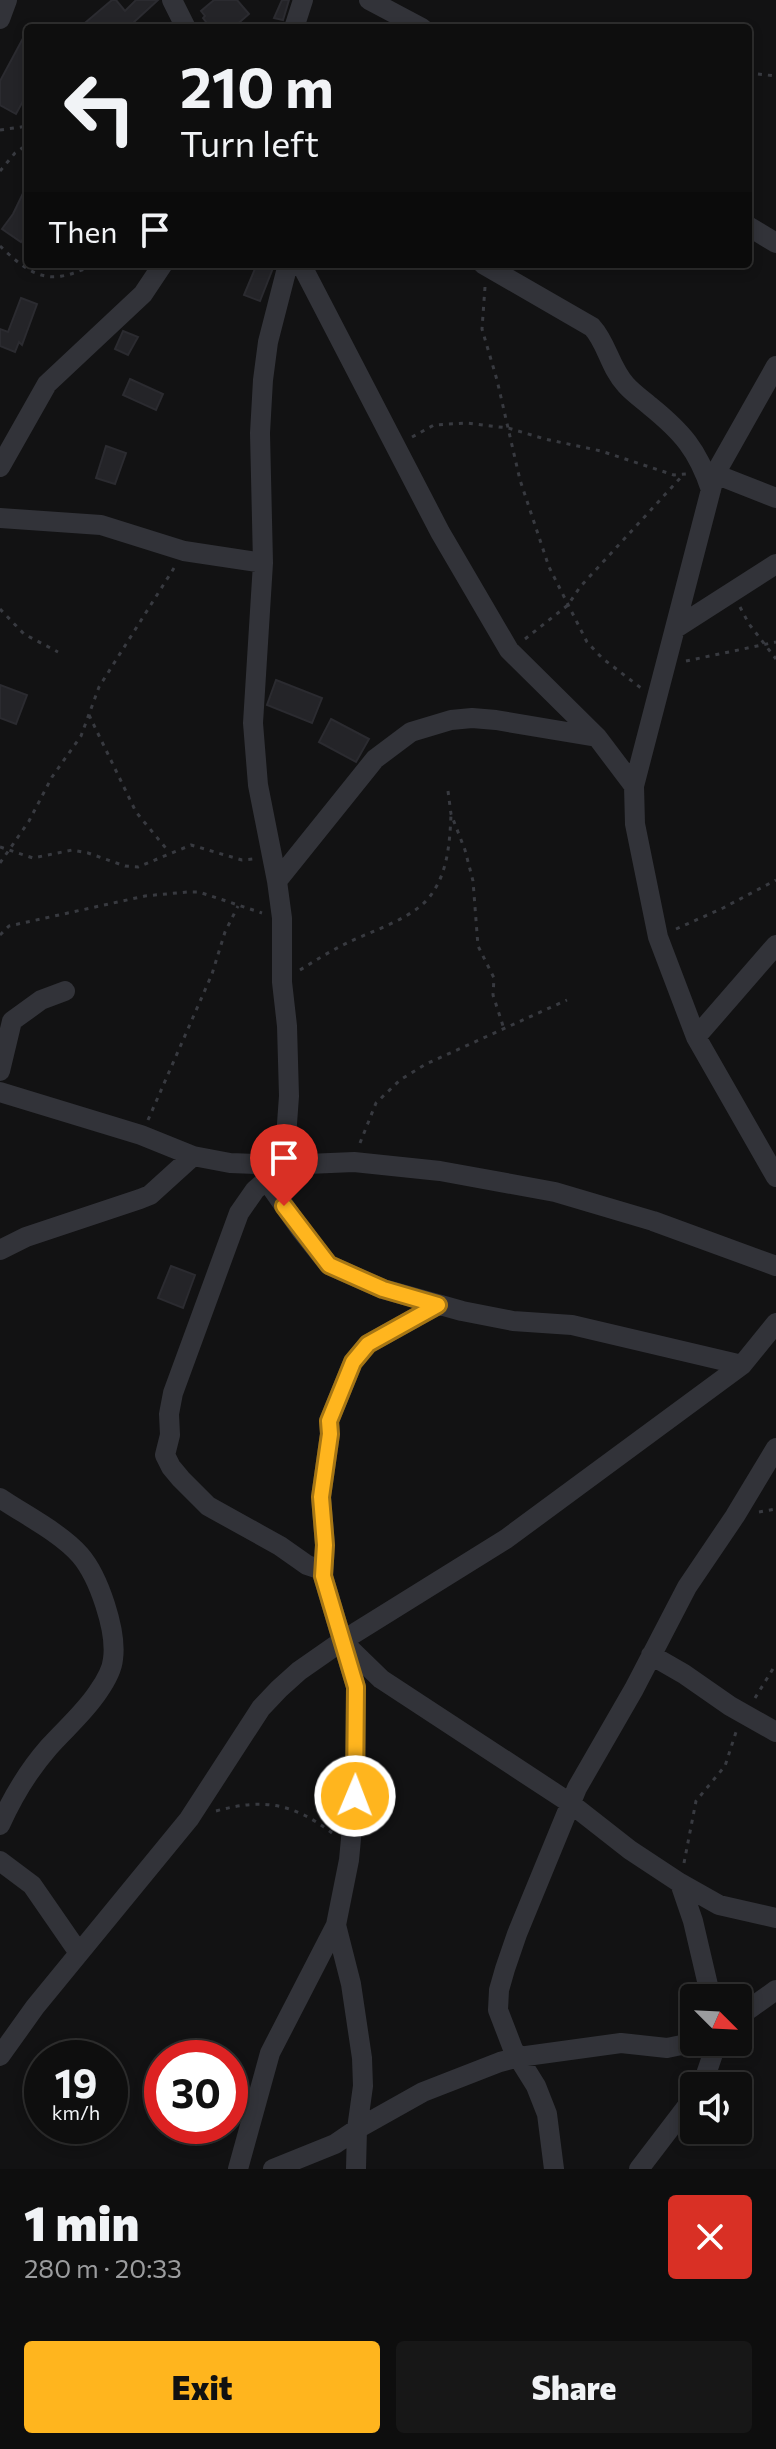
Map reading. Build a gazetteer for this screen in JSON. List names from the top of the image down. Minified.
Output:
{"north":"bottom right","page":{"turn":["210 m","Turn left"],"then":"Then","speed":"19 km/h","limit":"30","heading":["1 min","280 m · 20:33"],"buttons":["Exit","Share"]}}
